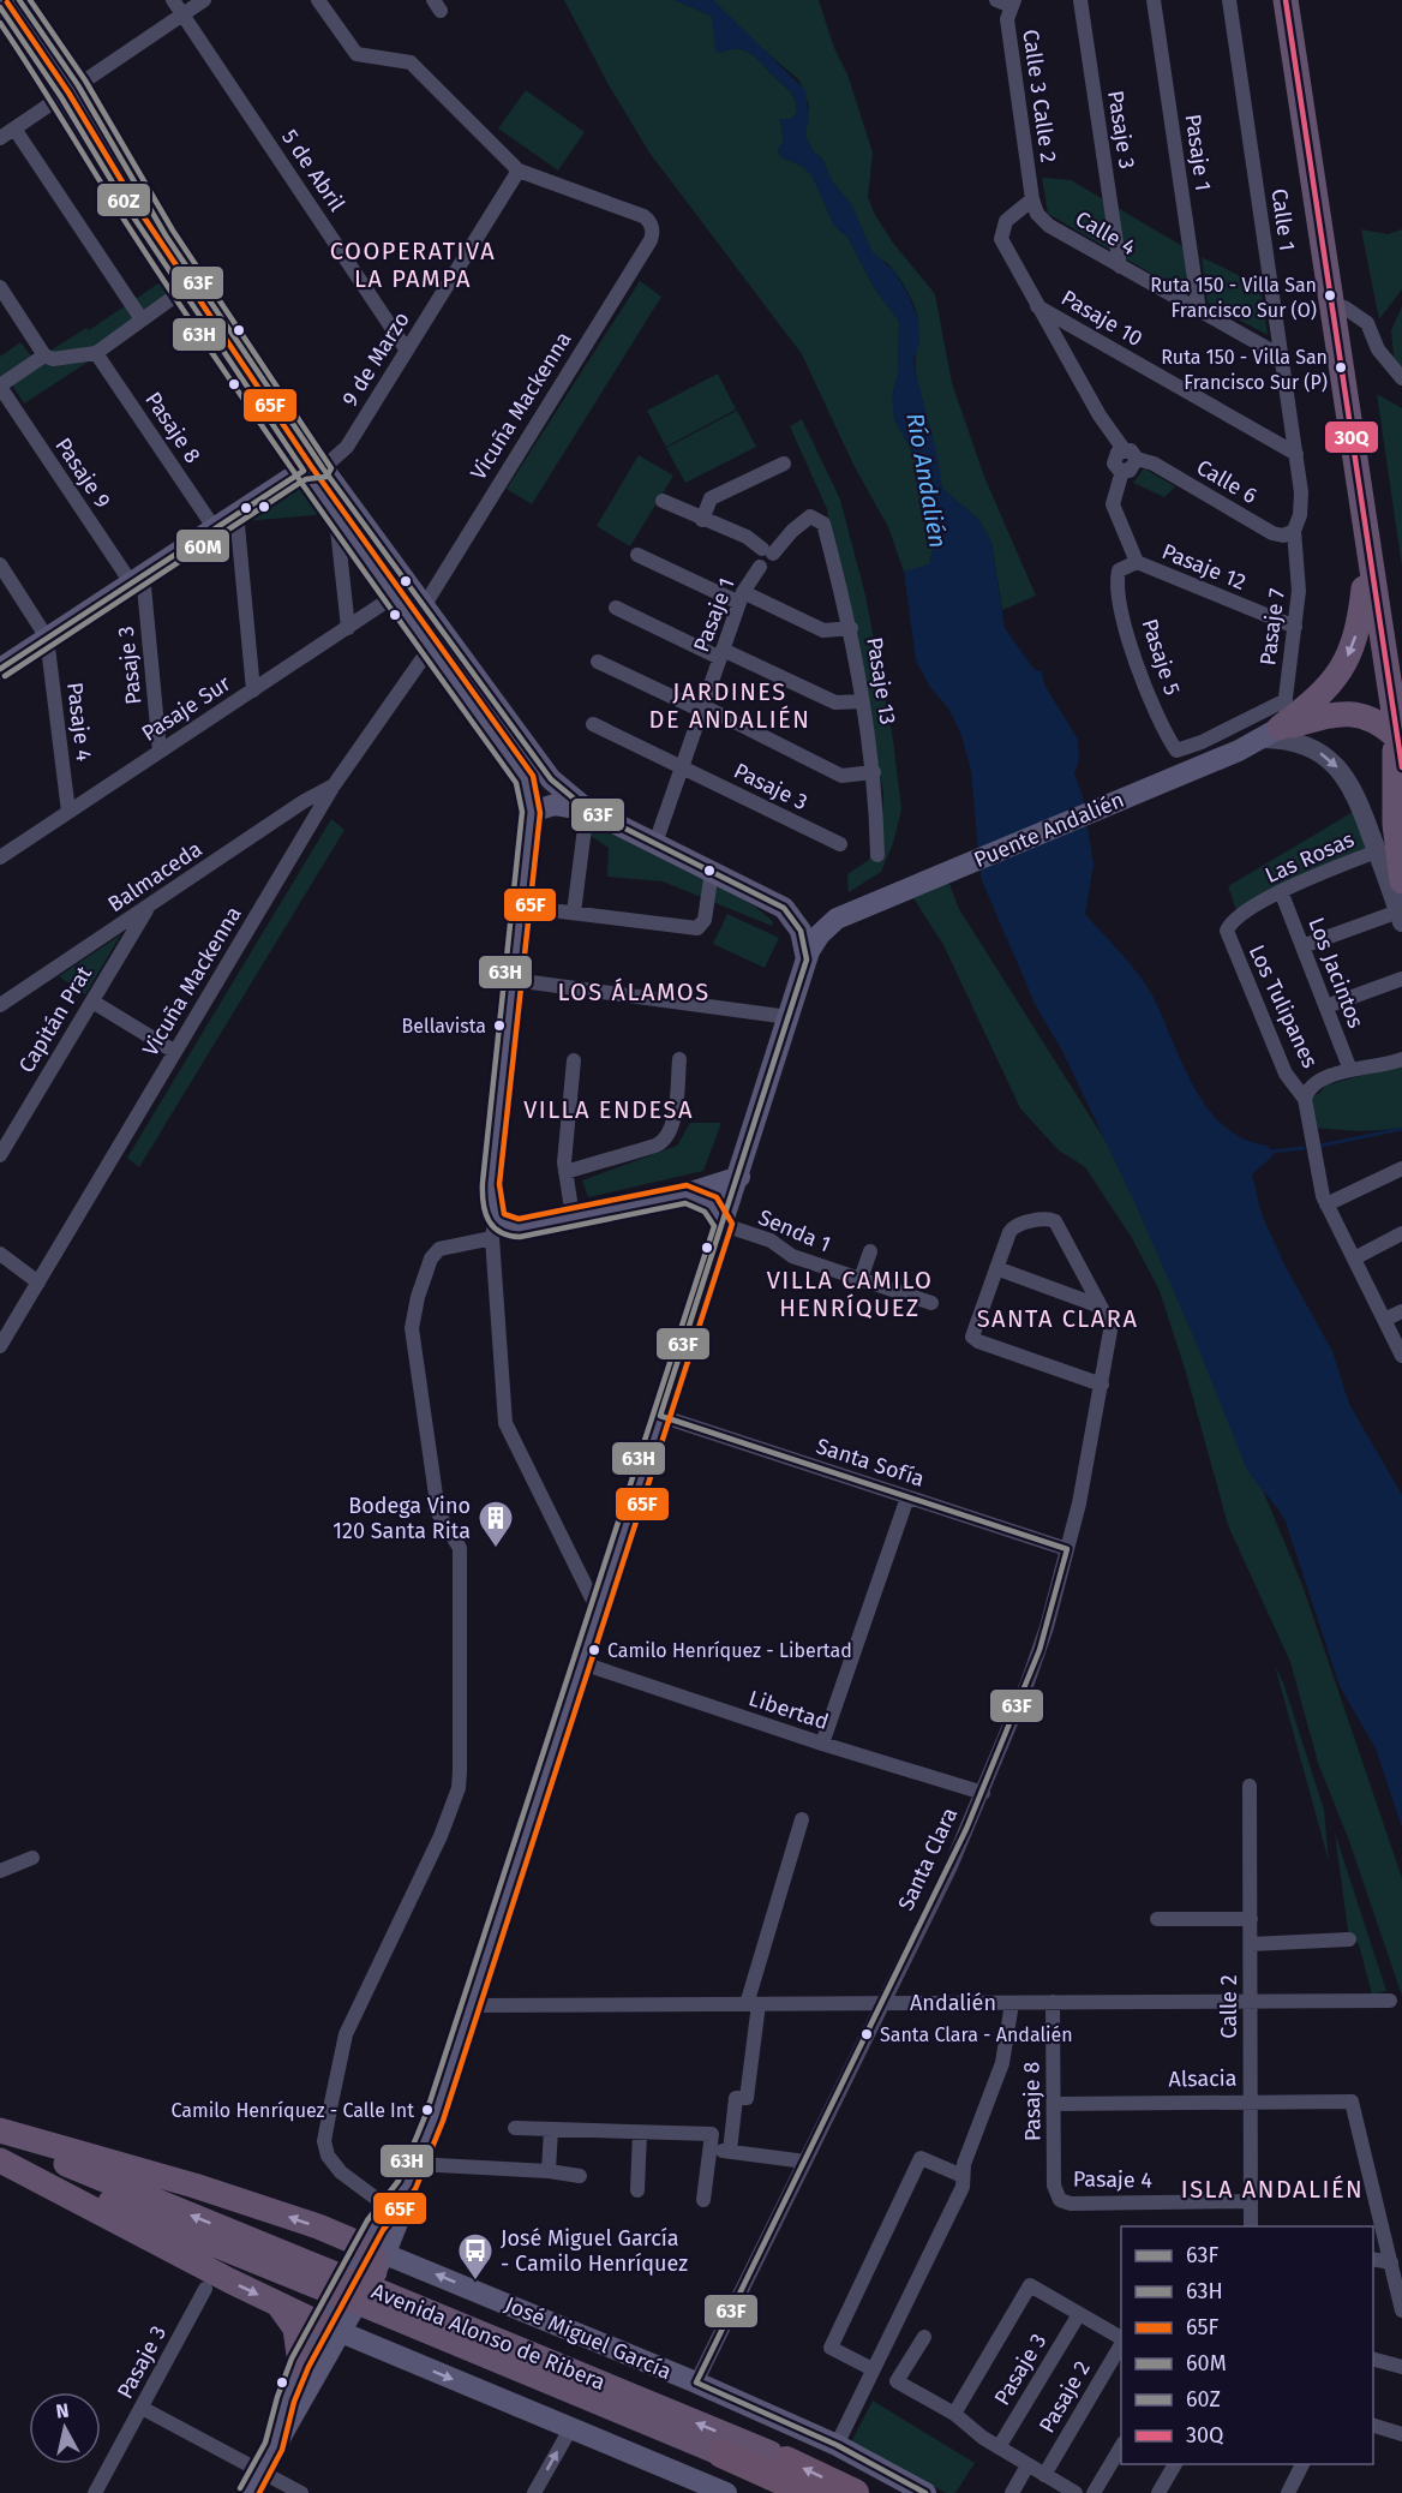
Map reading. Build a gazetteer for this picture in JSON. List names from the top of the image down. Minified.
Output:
{"streets":{"highway":["Avenida Alonso de Ribera"],"main road":["Puente Andalién","José Miguel García"],"street":["Calle 3 Calle 2","Pasaje 3","Pasaje 1","5 de Abril","Calle 1","Calle 4","Pasaje 10","9 de Marzo","Vicuña Mackenna","Pasaje 8","Pasaje 9","Calle 6","Pasaje 12","Pasaje 7","Pasaje 5","Pasaje 13","Pasaje Sur","Pasaje 4","Las Rosas","Balmaceda","Los Jacintos","Los Tulipanes","Capitán Prat","Senda 1","Santa Sofía","Libertad","Santa Clara","Andalién","Calle 2","Alsacia","Pasaje 2"]},"crossings":[["Calle 3 Calle 2","Calle 4"],["Pasaje 3","Pasaje 1"],["Pasaje 3","Calle 4"],["Pasaje 3","Pasaje 9"],["Pasaje 3","Pasaje Sur"],["Pasaje 1","Calle 4"],["Pasaje 1","Pasaje 13"],["5 de Abril","9 de Marzo"],["Calle 1","Calle 4"],["Calle 1","Pasaje 10"],["Calle 1","Calle 6"],["Calle 1","Pasaje 7"],["9 de Marzo","Vicuña Mackenna"],["Vicuña Mackenna","Balmaceda"],["Pasaje 8","Pasaje 4"],["Pasaje 8","Andalién"],["Pasaje 8","Alsacia"],["Calle 6","Pasaje 7"],["Pasaje 12","Pasaje 7"],["Pasaje 12","Pasaje 5"],["Pasaje 7","Pasaje 5"],["Pasaje 7","Puente Andalién"],["Pasaje Sur","Pasaje 4"],["Pasaje 4","Calle 2"],["Las Rosas","Los Jacintos"],["Las Rosas","Los Tulipanes"],["Balmaceda","Capitán Prat"],["Santa Sofía","Santa Clara"],["Libertad","Santa Clara"],["Santa Clara","Andalién"],["Santa Clara","José Miguel García"],["Andalién","Calle 2"],["Calle 2","Alsacia"],["Avenida Alonso de Ribera","José Miguel García"]],"districts":["COOPERATIVA LA PAMPA","JARDINES DE ANDALIÉN","LOS ÁLAMOS","VILLA ENDESA","VILLA CAMILO HENRÍQUEZ","SANTA CLARA","ISLA ANDALIÉN"],"water":["Río Andalién"],"places":{"other":["Ruta 150 - Villa San Francisco Sur (O)","Ruta 150 - Villa San Francisco Sur (P)","Bellavista","Camilo Henríquez - Libertad","Santa Clara - Andalién","Camilo Henríquez - Calle Int"],"building":["Bodega Vino 120 Santa Rita"],"bus stop":["José Miguel García - Camilo Henríquez"]},"lines":["transit line 63F","transit line 60M","transit line 30Q","transit line 65F","transit line 60Z","transit line 63H"],"legend":["63F","63H","65F","60M","60Z","30Q"],"north":"top"}
